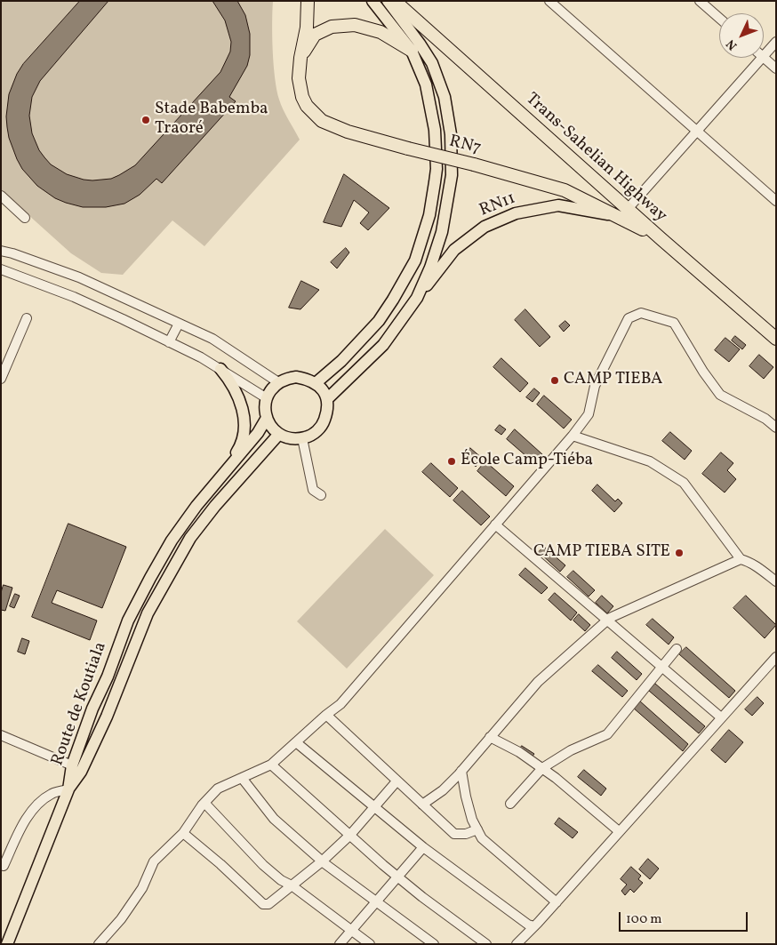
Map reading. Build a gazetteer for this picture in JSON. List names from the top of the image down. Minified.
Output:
{"streets":{"highway":["RN7","Trans-Sahelian Highway"],"main road":["RN11","Route de Koutiala"]},"crossings":[["RN7","Trans-Sahelian Highway"],["RN7","RN11"],["Trans-Sahelian Highway","RN11"],["RN11","Route de Koutiala"]],"places":["Stade Babemba Traoré","CAMP TIEBA","École Camp-Tiéba","CAMP TIEBA SITE"],"scale_bar":"100 m","north":"bottom left"}
